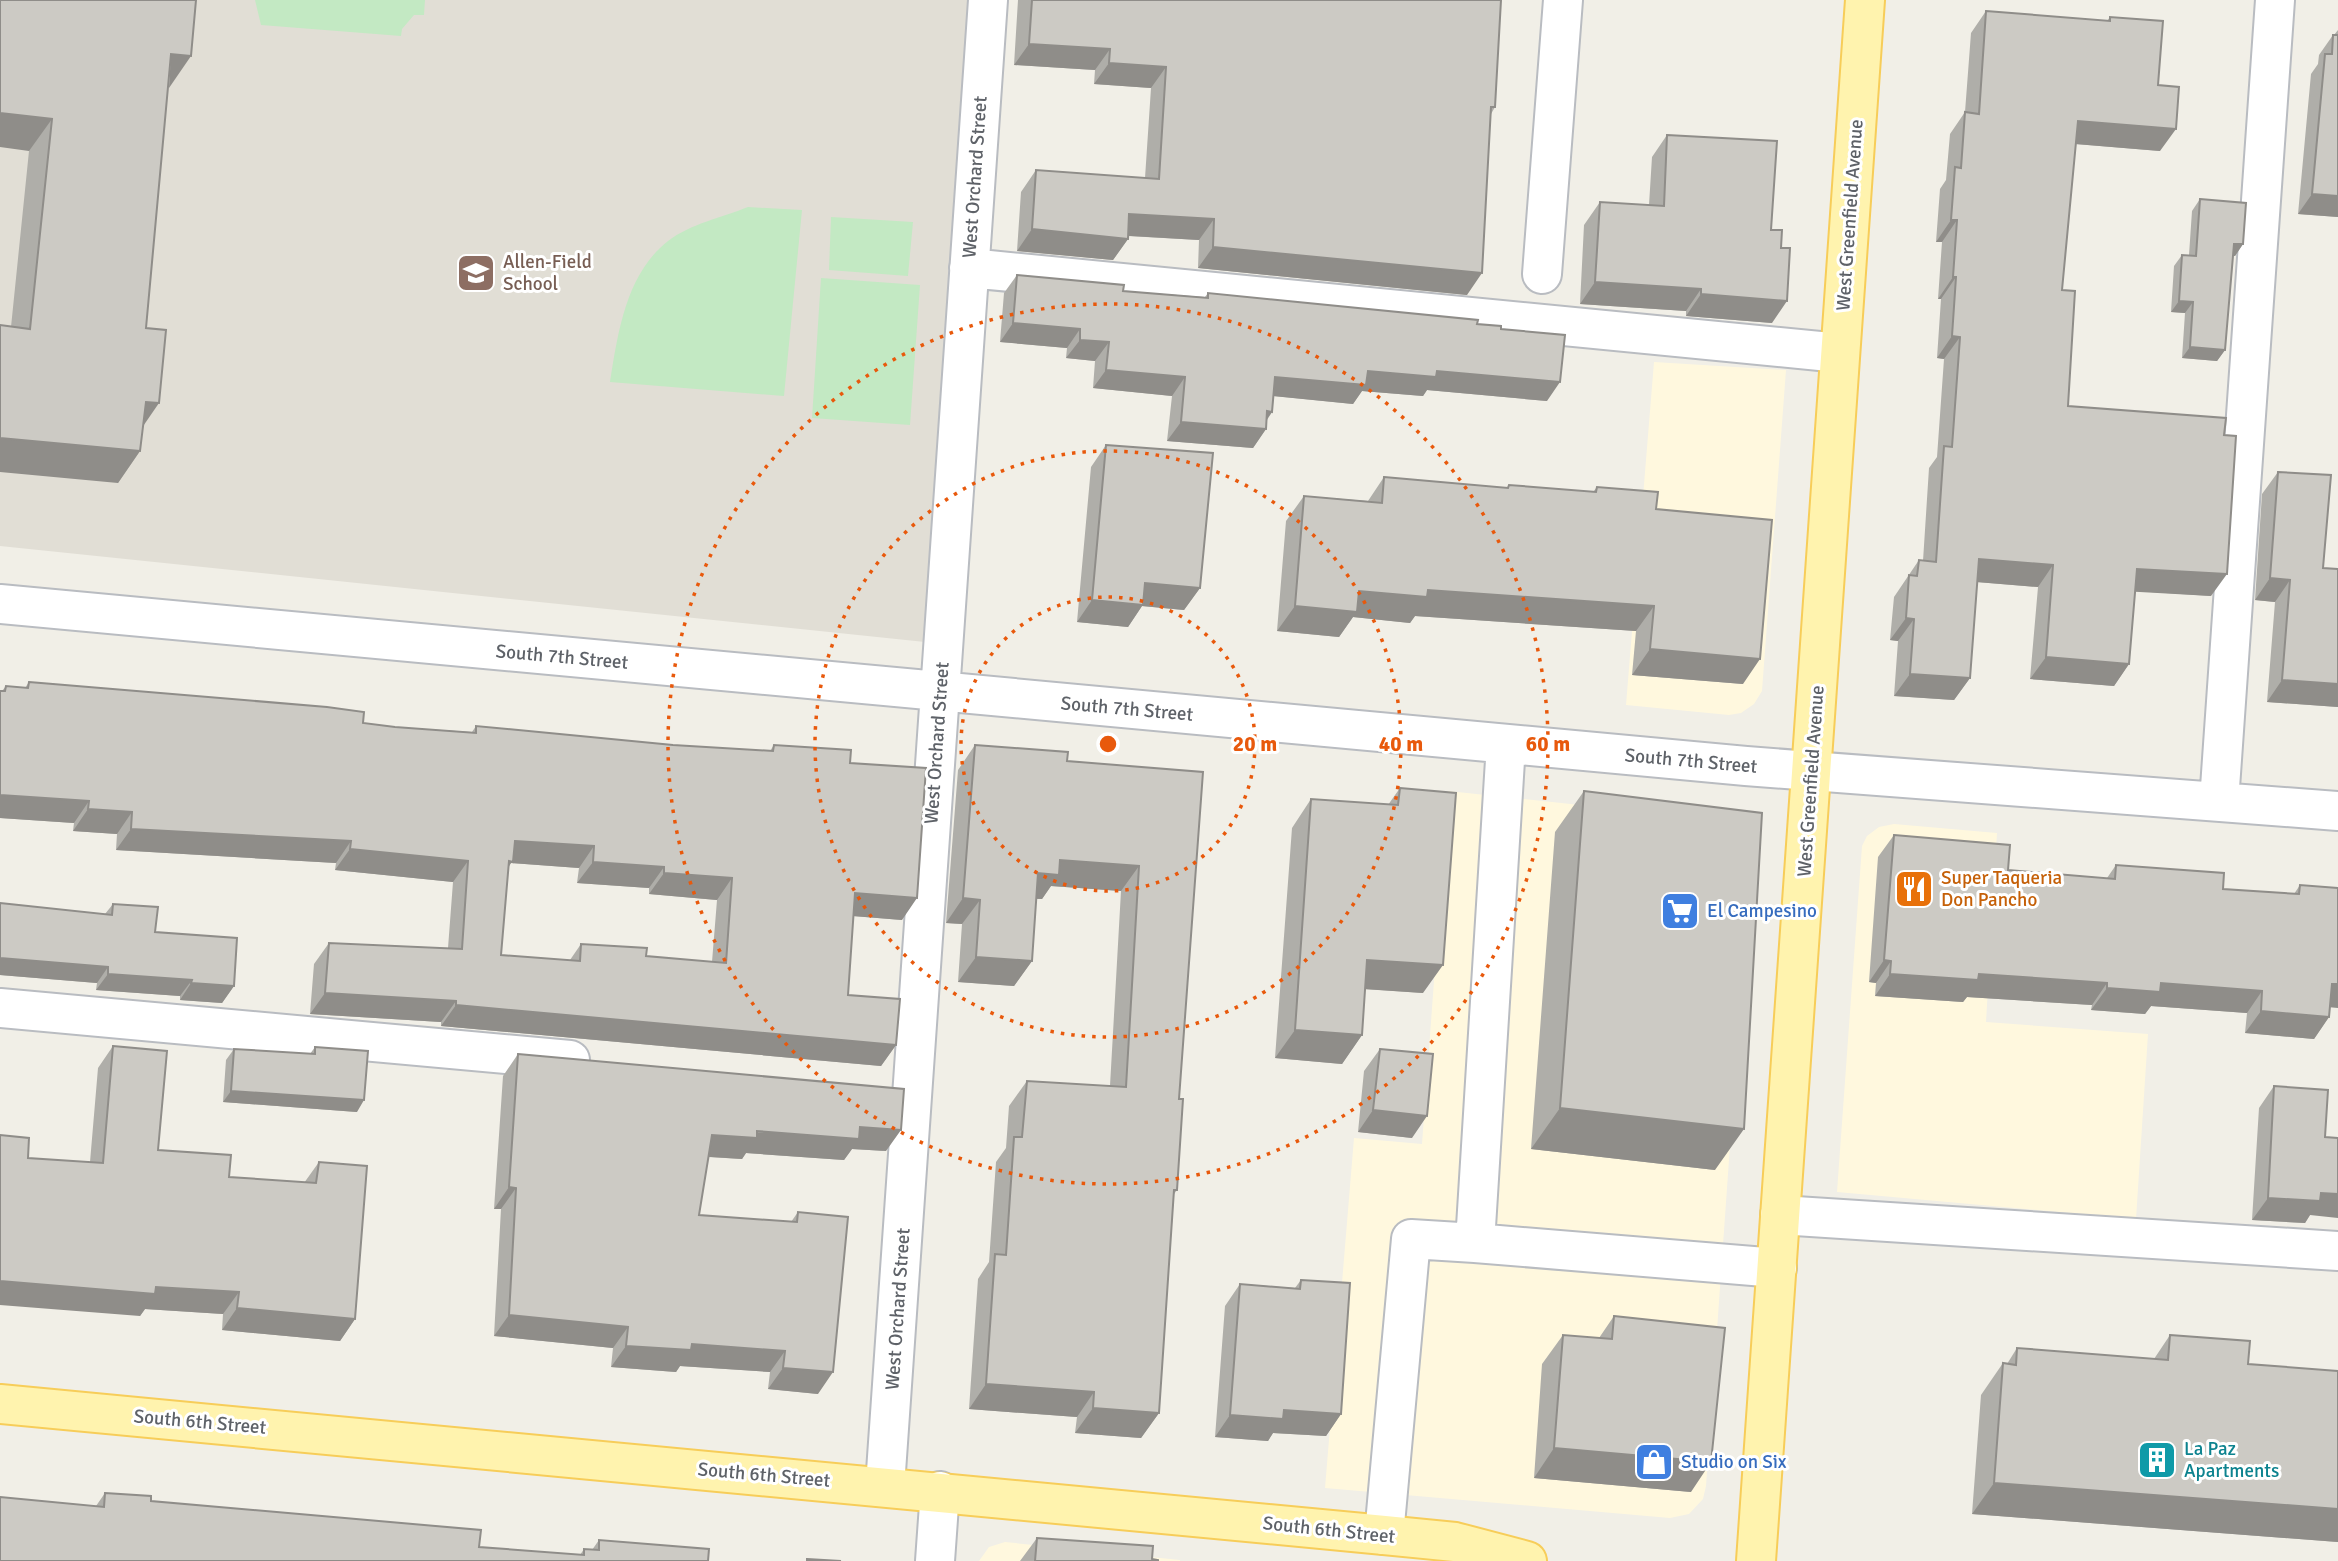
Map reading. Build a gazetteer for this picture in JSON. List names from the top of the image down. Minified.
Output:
{"streets":{"main road":["West Greenfield Avenue","South 6th Street"],"street":["West Orchard Street","South 7th Street"]},"crossings":[["West Orchard Street","South 7th Street"],["West Orchard Street","South 6th Street"],["West Greenfield Avenue","South 7th Street"]],"places":{"school or university":["Allen-Field School"],"restaurant":["Super Taqueria Don Pancho"],"supermarket":["El Campesino"],"building":["La Paz Apartments"],"shop":["Studio on Six"]},"rings":["20 m","40 m","60 m"]}
